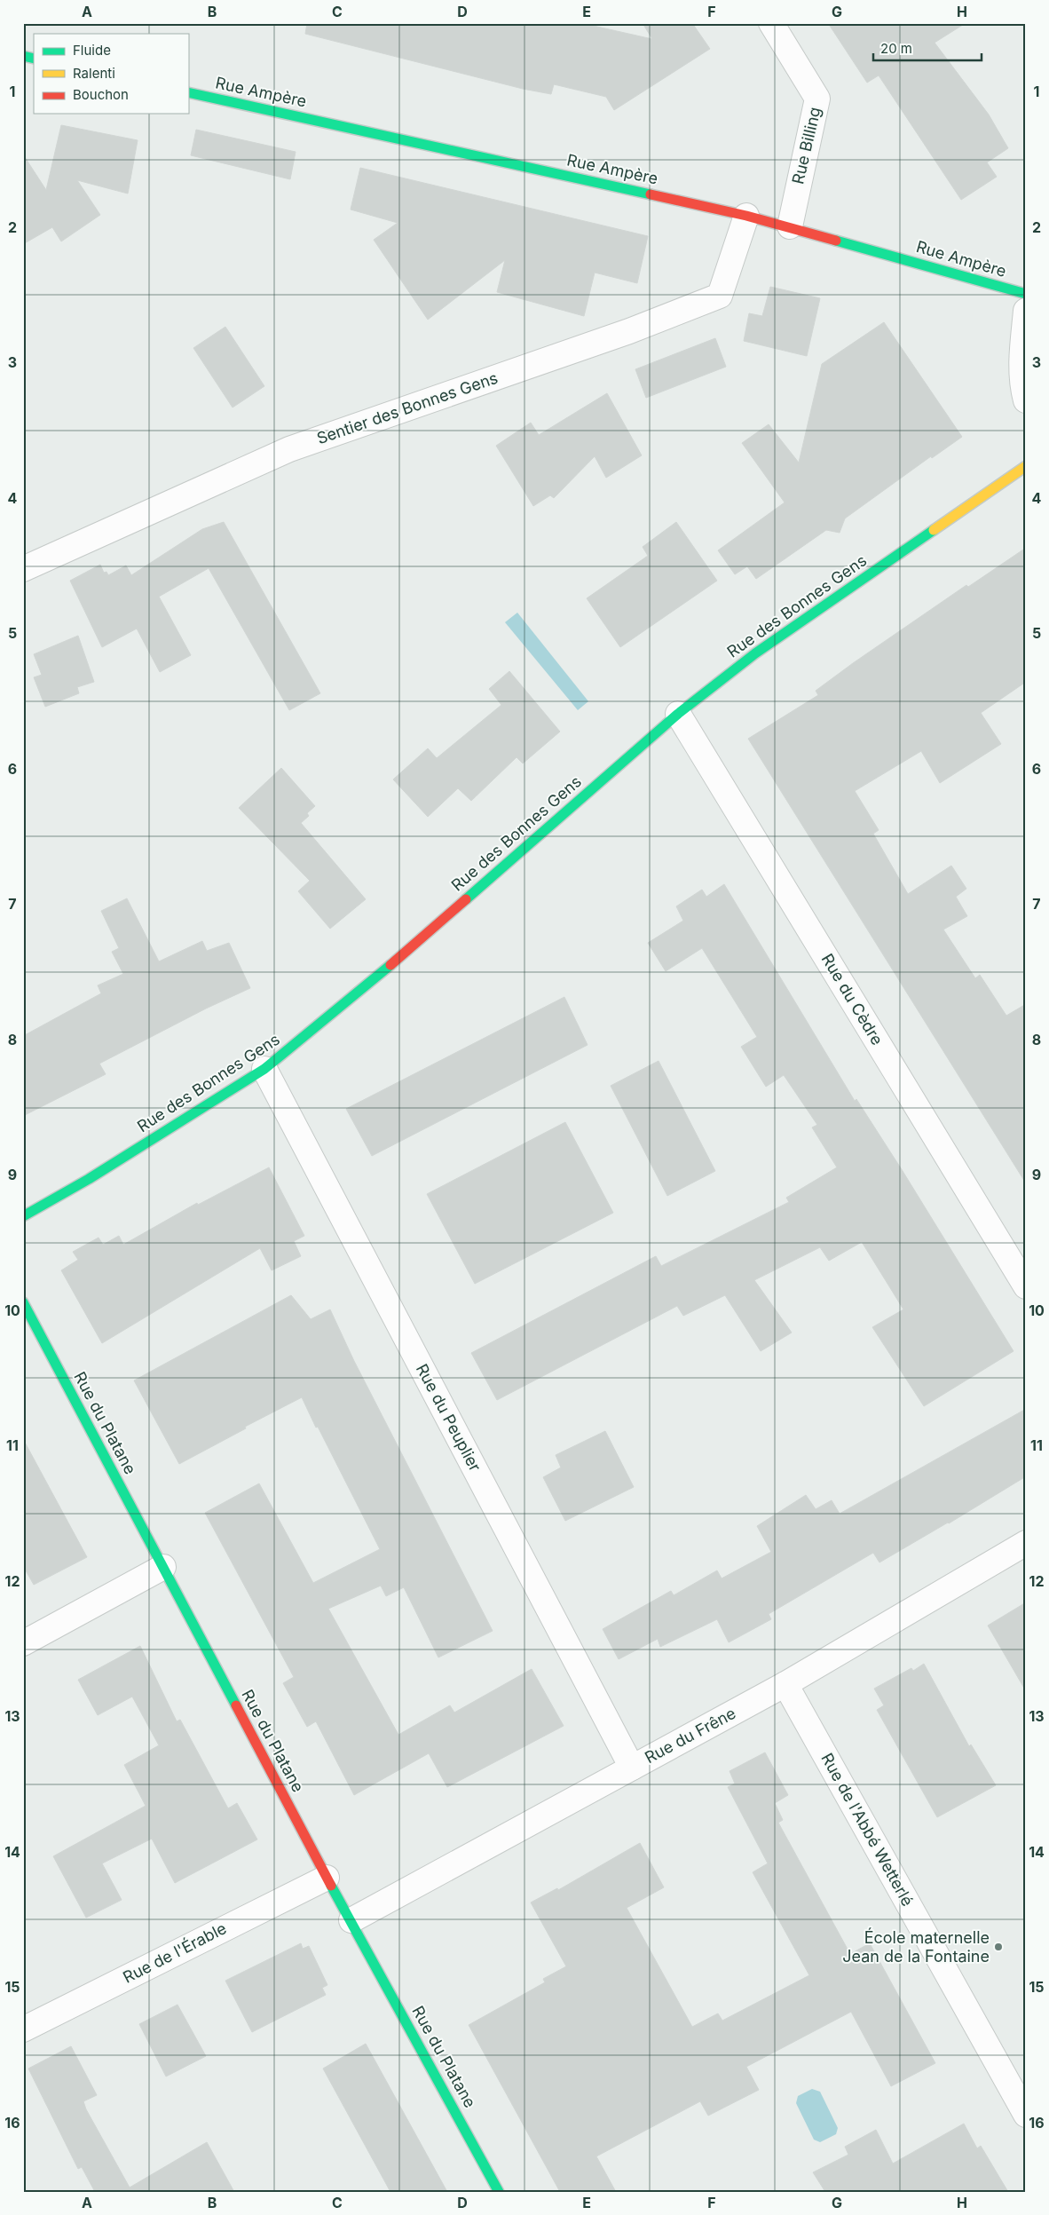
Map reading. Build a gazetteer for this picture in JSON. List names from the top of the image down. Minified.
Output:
{"streets":{"street":["Rue Ampère","Rue Billing","Sentier des Bonnes Gens","Rue des Bonnes Gens","Rue du Cèdre","Rue du Peuplier","Rue du Platane","Rue du Frêne","Rue de l'Abbé Wetterlé","Rue de l'Érable"]},"crossings":[["Rue Ampère","Rue Billing"],["Rue Ampère","Sentier des Bonnes Gens"],["Rue des Bonnes Gens","Rue du Cèdre"],["Rue des Bonnes Gens","Rue du Peuplier"],["Rue du Peuplier","Rue du Frêne"],["Rue du Platane","Rue du Frêne"],["Rue du Platane","Rue de l'Érable"],["Rue du Frêne","Rue de l'Abbé Wetterlé"]],"places":["École maternelle Jean de la Fontaine"],"legend":["Fluide","Ralenti","Bouchon"],"scale_bar":"20 m","grid":{"columns":["A","B","C","D","E","F","G","H"],"rows":["1","2","3","4","5","6","7","8","9","10","11","12","13","14","15","16"]}}
